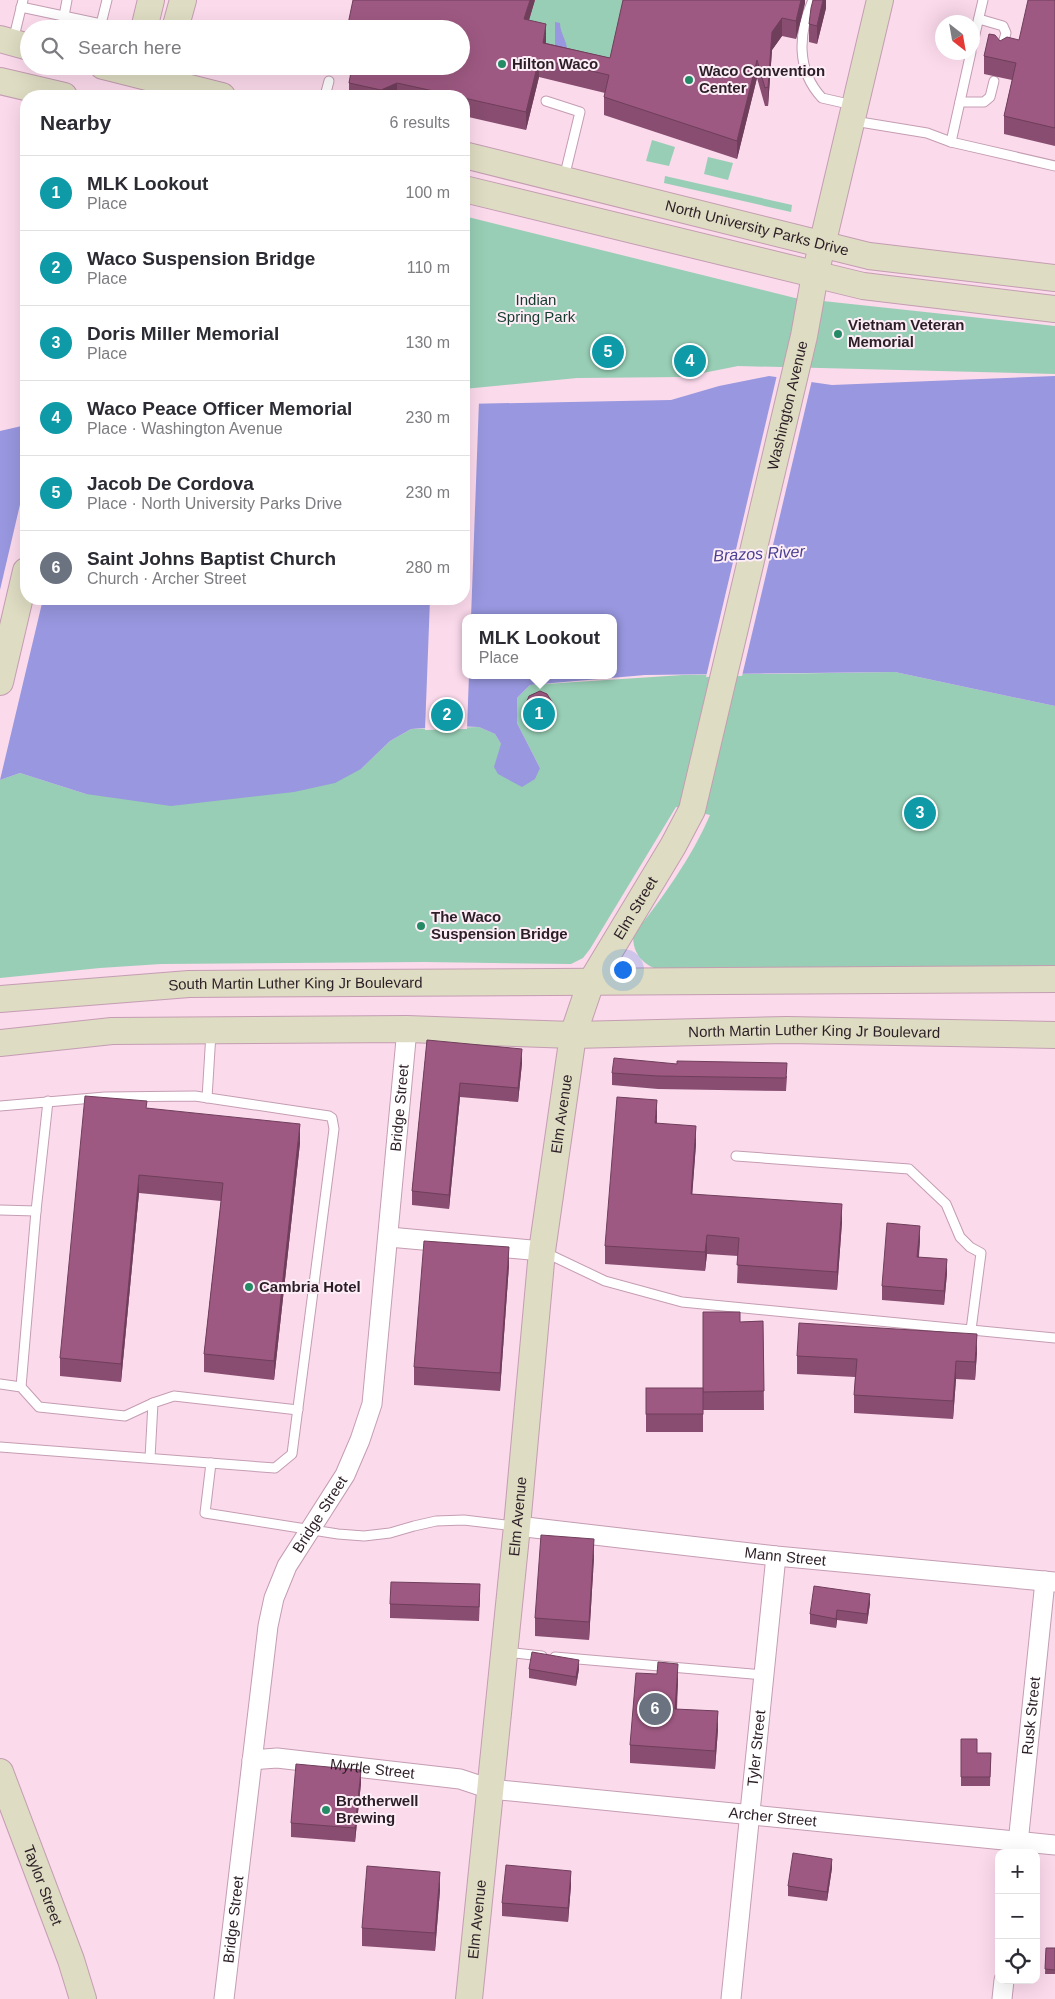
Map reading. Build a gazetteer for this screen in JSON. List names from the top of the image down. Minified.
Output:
{"streets":{"main road":["North University Parks Drive","Washington Avenue","Elm Street","South Martin Luther King Jr Boulevard","North Martin Luther King Jr Boulevard","Elm Avenue","Taylor Street"],"street":["Bridge Street","Mann Street","Rusk Street","Tyler Street","Myrtle Street","Archer Street"]},"crossings":[["North University Parks Drive","Washington Avenue"],["Washington Avenue","Elm Street"],["Elm Street","South Martin Luther King Jr Boulevard"],["Elm Street","North Martin Luther King Jr Boulevard"],["Elm Street","Elm Avenue"],["North Martin Luther King Jr Boulevard","Elm Avenue"],["Bridge Street","Myrtle Street"],["Elm Avenue","Mann Street"],["Elm Avenue","Myrtle Street"],["Elm Avenue","Archer Street"],["Mann Street","Rusk Street"],["Mann Street","Tyler Street"],["Rusk Street","Archer Street"],["Tyler Street","Archer Street"],["Myrtle Street","Archer Street"]],"water":["Brazos River"],"parks":["Indian Spring Park"],"places":["Hilton Waco","Waco Convention Center","Vietnam Veteran Memorial","The Waco Suspension Bridge","Cambria Hotel","Brotherwell Brewing"],"north":"bottom right","page":{"search":"Search here","heading":["Nearby","6 results"],"list":[{"mark":"1","name":"MLK Lookout","note":"Place","value":"100 m"},{"mark":"2","name":"Waco Suspension Bridge","note":"Place","value":"110 m"},{"mark":"3","name":"Doris Miller Memorial","note":"Place","value":"130 m"},{"mark":"4","name":"Waco Peace Officer Memorial","note":"Place · Washington Avenue","value":"230 m"},{"mark":"5","name":"Jacob De Cordova","note":"Place · North University Parks Drive","value":"230 m"},{"mark":"6","name":"Saint Johns Baptist Church","note":"Church · Archer Street","value":"280 m"}],"pins":["5","4","1","2","3","6"],"popup":["MLK Lookout","Place"],"map_buttons":["+","−"]}}
